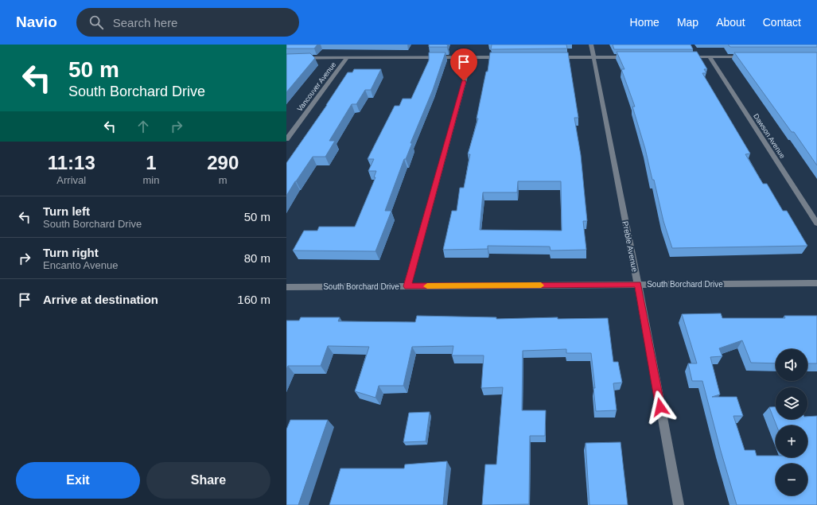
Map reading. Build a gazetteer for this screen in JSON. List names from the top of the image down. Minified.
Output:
{"streets":{"street":["Vancouver Avenue","Dawson Avenue","Preble Avenue","South Borchard Drive"]},"crossings":[["Preble Avenue","South Borchard Drive"]],"page":{"header":"Navio","search":"Search here","nav":["Home","Map","About","Contact"],"turn":["50 m","South Borchard Drive"],"eta":["11:13","Arrival","1","min","290","m"],"list":[{"name":"Turn left","note":"South Borchard Drive","value":"50 m"},{"name":"Turn right","note":"Encanto Avenue","value":"80 m"},{"name":"Arrive at destination","value":"160 m"}],"map_buttons":["+","−"],"buttons":["Exit","Share"]}}
